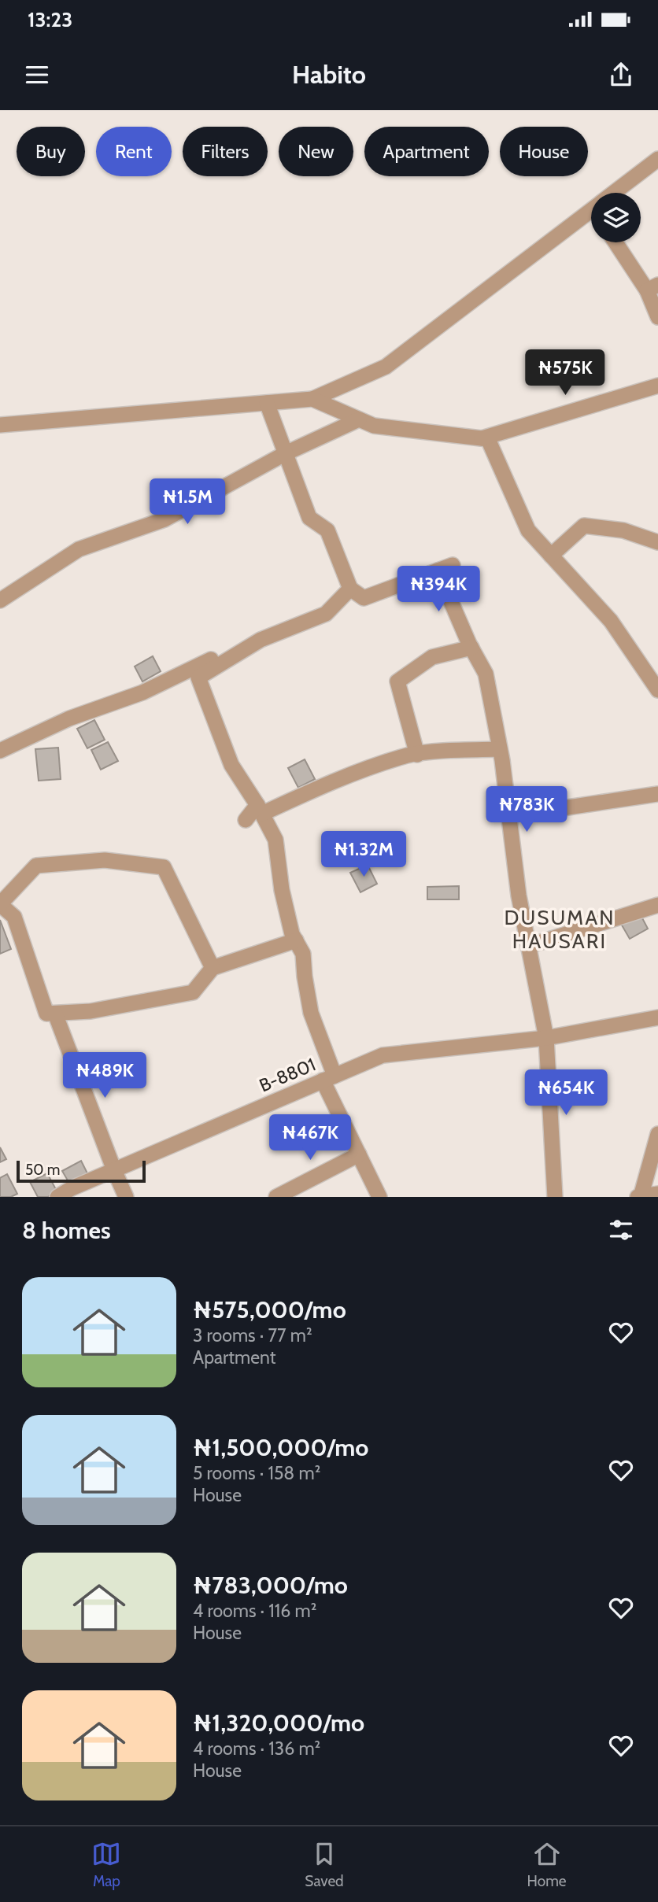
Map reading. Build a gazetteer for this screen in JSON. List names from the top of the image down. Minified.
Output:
{"streets":{"street":["B-8801"]},"districts":["DUSUMAN HAUSARI"],"scale_bar":"50 m","page":{"status":"13:23","header":"Habito","chip":["Buy","Rent","Filters","New","Apartment","House"],"price":["₦575K","₦1.5M","₦394K","₦783K","₦1.32M","₦489K","₦654K","₦467K"],"scale":"50 m","heading":"8 homes","list":[{"name":"₦575,000/mo","note":"3 rooms · 77 m² · Apartment"},{"name":"₦1,500,000/mo","note":"5 rooms · 158 m² · House"},{"name":"₦783,000/mo","note":"4 rooms · 116 m² · House"},{"name":"₦1,320,000/mo","note":"4 rooms · 136 m² · House"}],"tabs":["Map","Saved","Home"]}}
